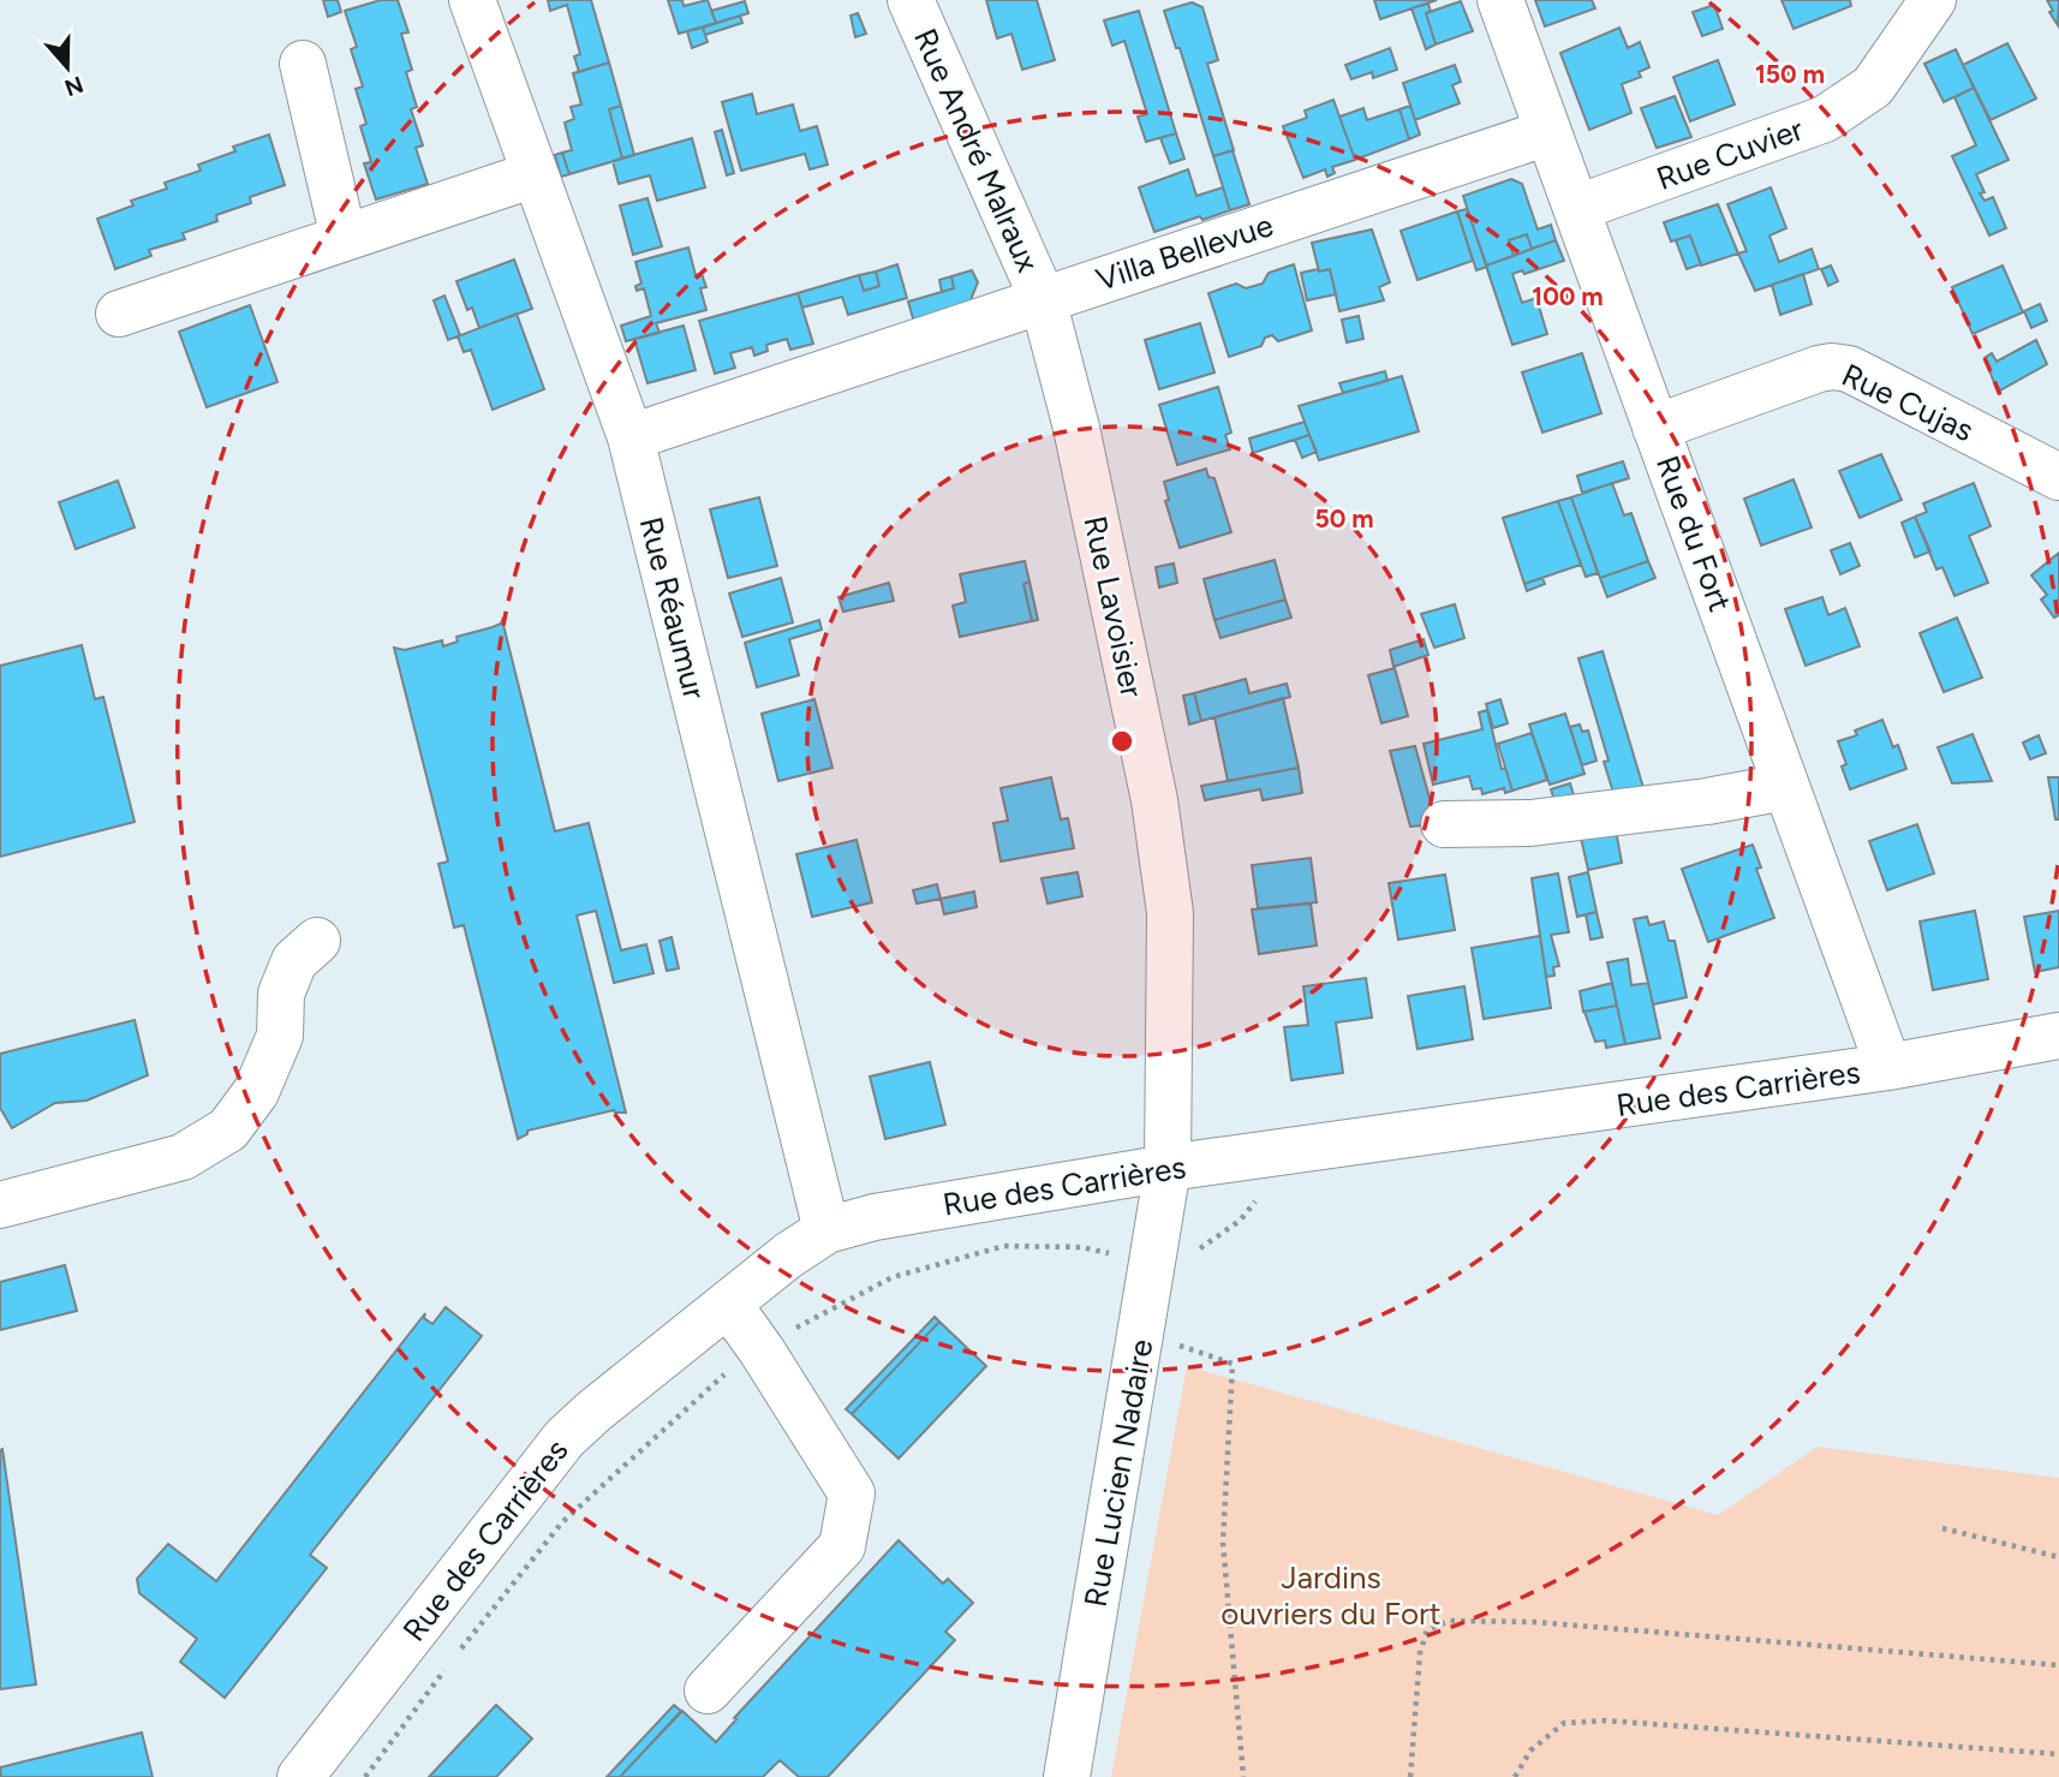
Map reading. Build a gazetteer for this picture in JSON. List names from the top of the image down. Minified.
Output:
{"streets":{"street":["Rue André Malraux","Rue Cuvier","Villa Bellevue","Rue Cujas","Rue du Fort","Rue Lavoisier","Rue Réaumur","Rue des Carrières","Rue Lucien Nadaire"]},"crossings":[["Rue André Malraux","Villa Bellevue"],["Rue André Malraux","Rue Lavoisier"],["Rue Cuvier","Rue du Fort"],["Villa Bellevue","Rue du Fort"],["Villa Bellevue","Rue Lavoisier"],["Villa Bellevue","Rue Réaumur"],["Rue Cujas","Rue du Fort"],["Rue du Fort","Rue des Carrières"],["Rue Lavoisier","Rue des Carrières"],["Rue Lavoisier","Rue Lucien Nadaire"],["Rue Réaumur","Rue des Carrières"],["Rue des Carrières","Rue Lucien Nadaire"]],"parks":["Jardins ouvriers du Fort"],"north":"bottom","rings":["150 m","100 m","50 m"]}
